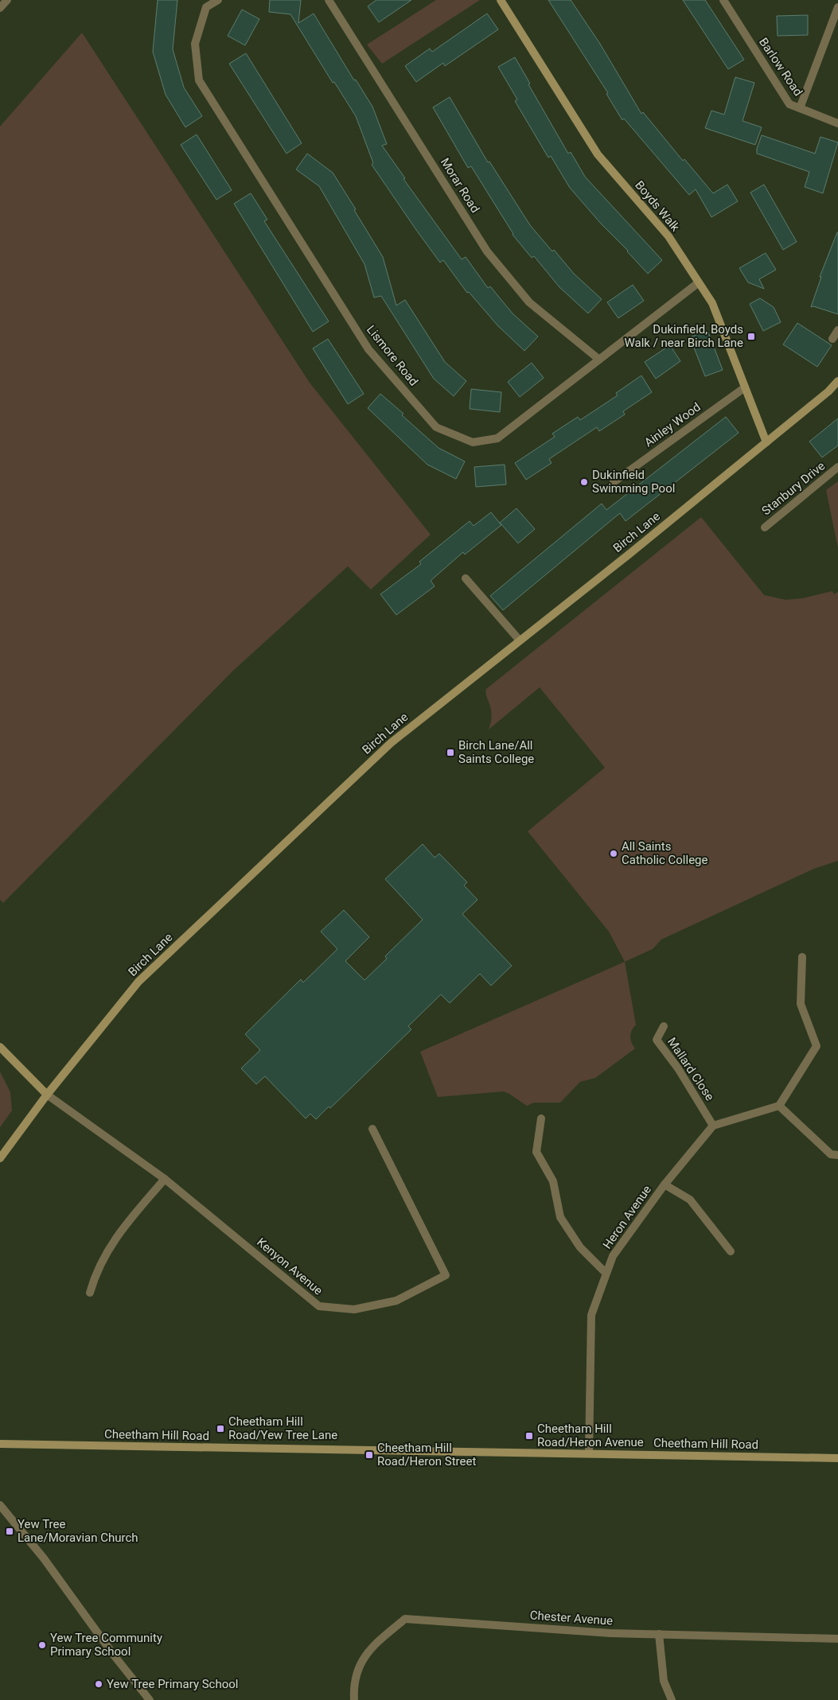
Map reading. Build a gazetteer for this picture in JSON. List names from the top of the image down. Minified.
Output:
{"streets":{"main road":["Boyds Walk","Birch Lane","Cheetham Hill Road"],"street":["Barlow Road","Morar Road","Lismore Road","Ainley Wood","Stanbury Drive","Mallard Close","Heron Avenue","Kenyon Avenue","Chester Avenue"]},"crossings":[["Morar Road","Lismore Road"],["Boyds Walk","Lismore Road"],["Boyds Walk","Ainley Wood"],["Boyds Walk","Birch Lane"],["Birch Lane","Kenyon Avenue"],["Mallard Close","Heron Avenue"],["Heron Avenue","Cheetham Hill Road"]],"places":{"transit":["Dukinfield, Boyds Walk / near Birch Lane","Birch Lane/All Saints College","Cheetham Hill Road/Yew Tree Lane","Cheetham Hill Road/Heron Avenue","Cheetham Hill Road/Heron Street","Yew Tree Lane/Moravian Church"],"other":["Dukinfield Swimming Pool","All Saints Catholic College","Yew Tree Community Primary School","Yew Tree Primary School"]}}
